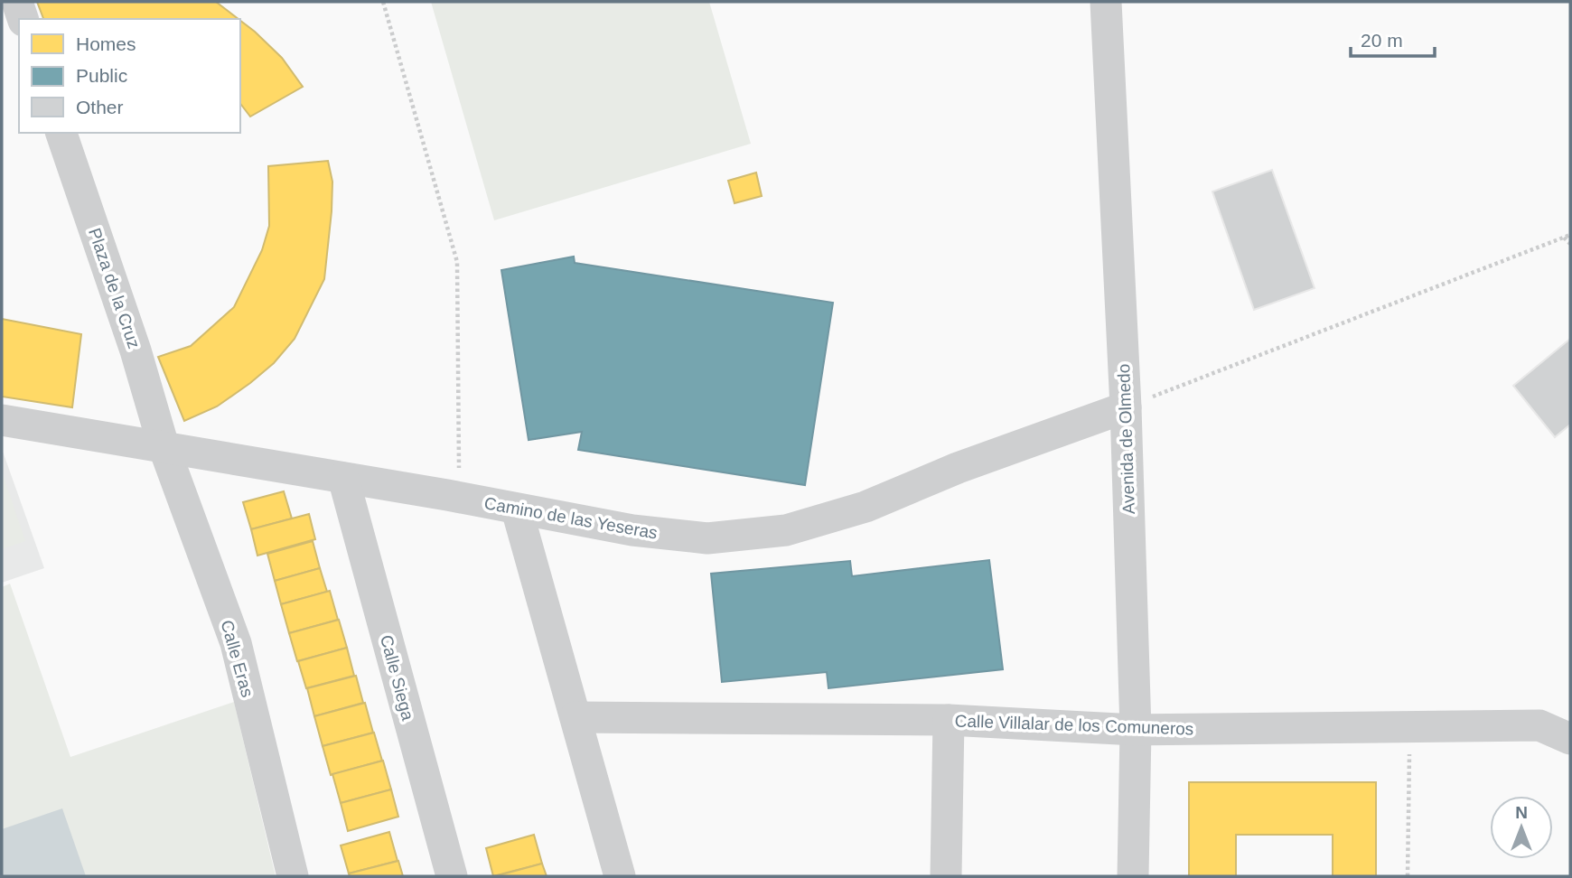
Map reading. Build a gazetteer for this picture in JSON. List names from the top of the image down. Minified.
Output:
{"streets":{"street":["Plaza de la Cruz","Avenida de Olmedo","Camino de las Yeseras","Calle Eras","Calle Siega","Calle Villalar de los Comuneros"]},"crossings":[["Plaza de la Cruz","Camino de las Yeseras"],["Plaza de la Cruz","Calle Eras"],["Avenida de Olmedo","Camino de las Yeseras"],["Avenida de Olmedo","Calle Villalar de los Comuneros"],["Camino de las Yeseras","Calle Eras"],["Camino de las Yeseras","Calle Siega"]],"legend":["Homes","Public","Other"],"scale_bar":"20 m","north":"top"}
